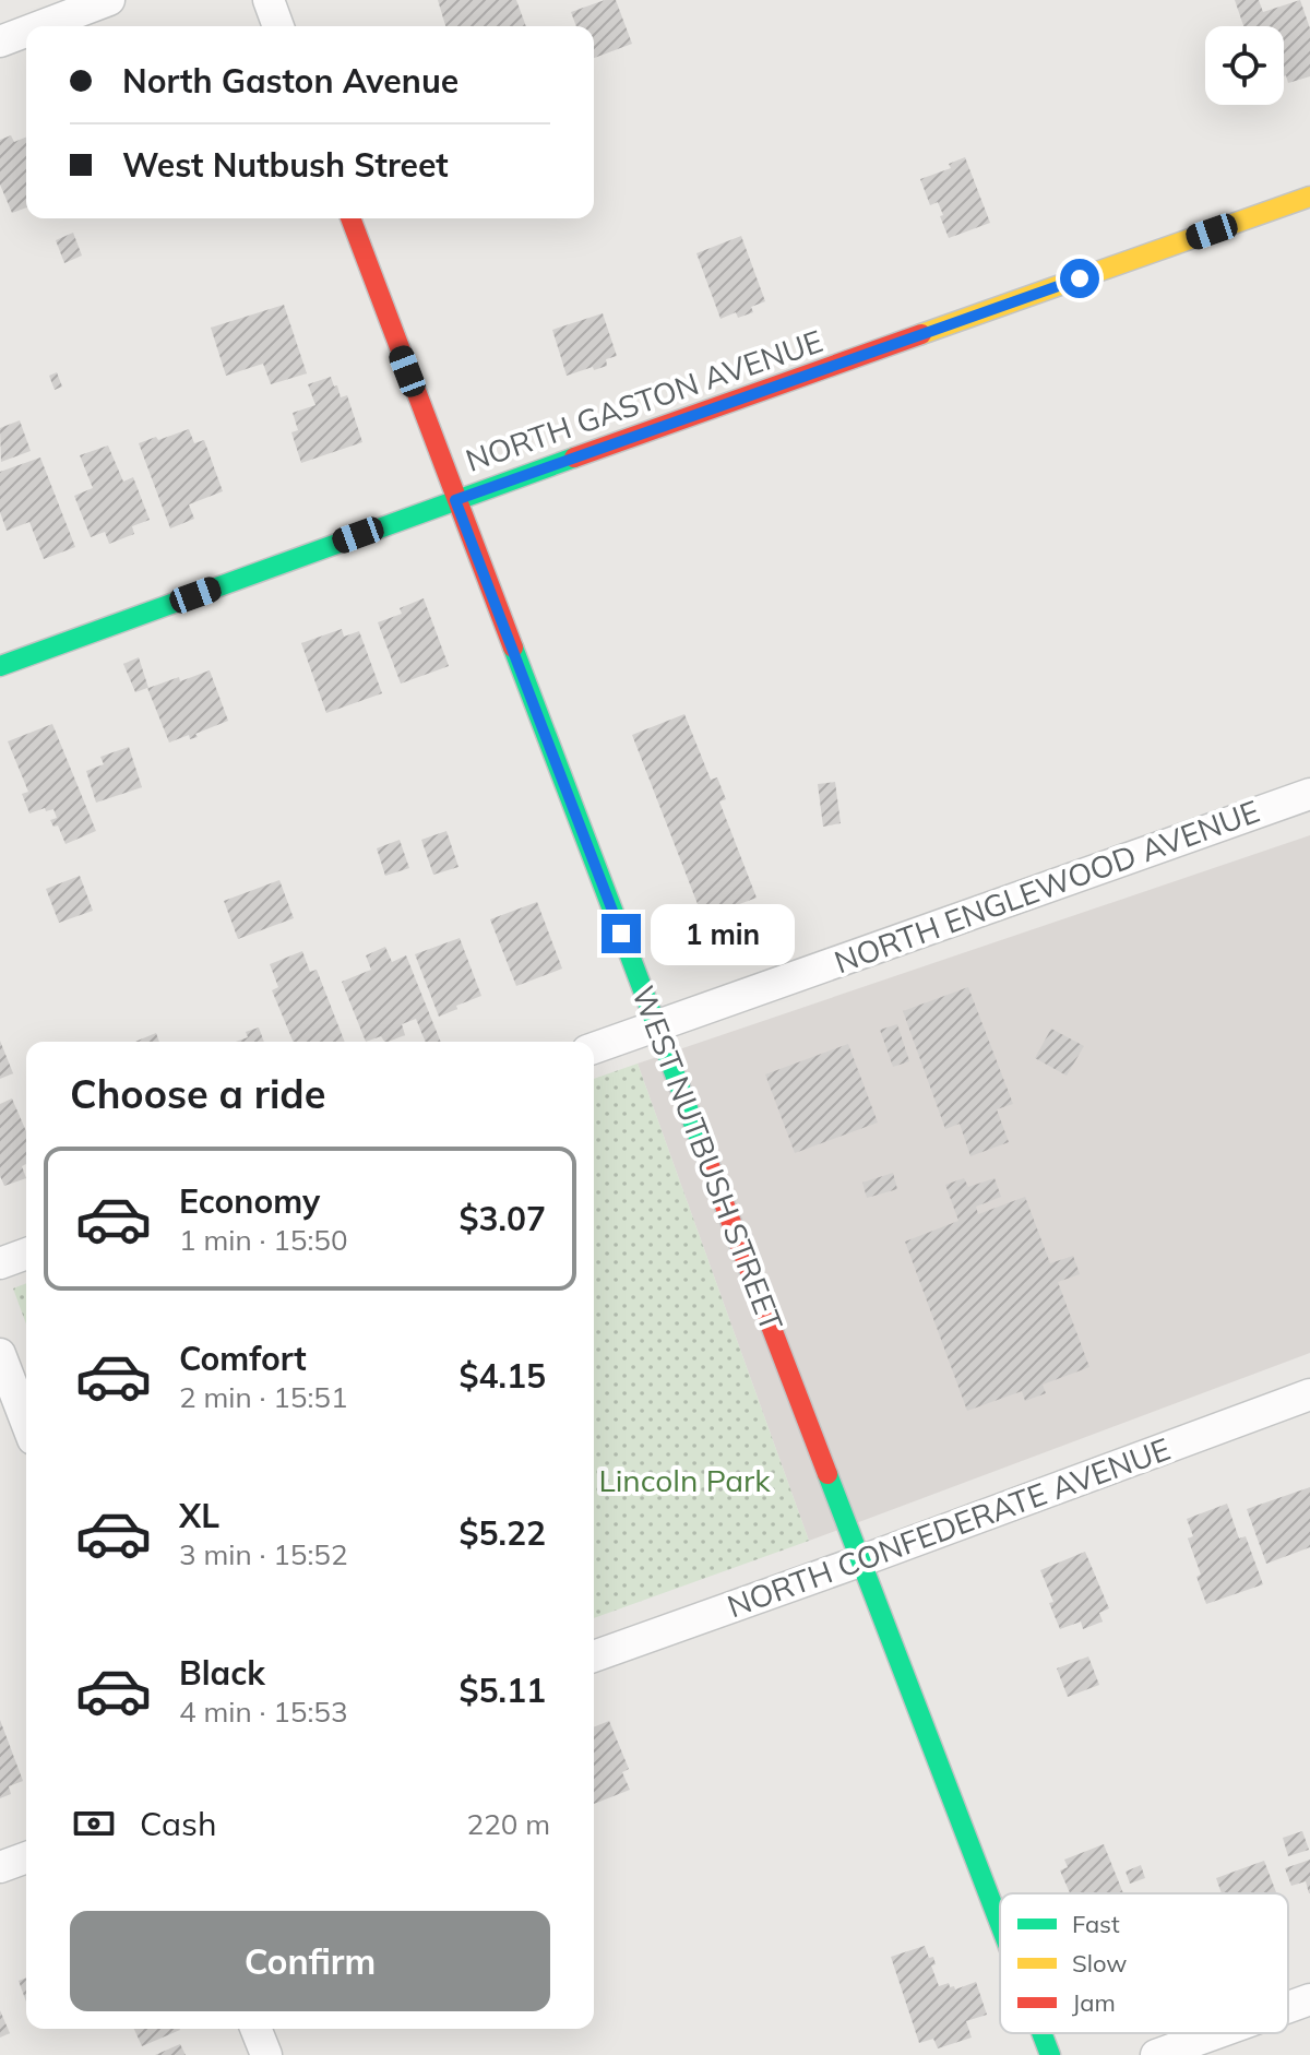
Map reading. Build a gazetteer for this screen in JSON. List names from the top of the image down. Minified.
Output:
{"streets":{"street":["NORTH GASTON AVENUE","NORTH ENGLEWOOD AVENUE","WEST NUTBUSH STREET","NORTH CONFEDERATE AVENUE"]},"crossings":[["NORTH GASTON AVENUE","WEST NUTBUSH STREET"],["NORTH ENGLEWOOD AVENUE","WEST NUTBUSH STREET"],["WEST NUTBUSH STREET","NORTH CONFEDERATE AVENUE"]],"parks":["Lincoln Park"],"legend":["Fast","Slow","Jam"],"page":{"banner":["North Gaston Avenue","West Nutbush Street"],"bubble":"1 min","heading":"Choose a ride","list":[{"name":"Economy","note":"1 min · 15:50","value":"$3.07"},{"name":"Comfort","note":"2 min · 15:51","value":"$4.15"},{"name":"XL","note":"3 min · 15:52","value":"$5.22"},{"name":"Black","note":"4 min · 15:53","value":"$5.11"}],"pay":["Cash","220 m"],"buttons":"Confirm"}}
